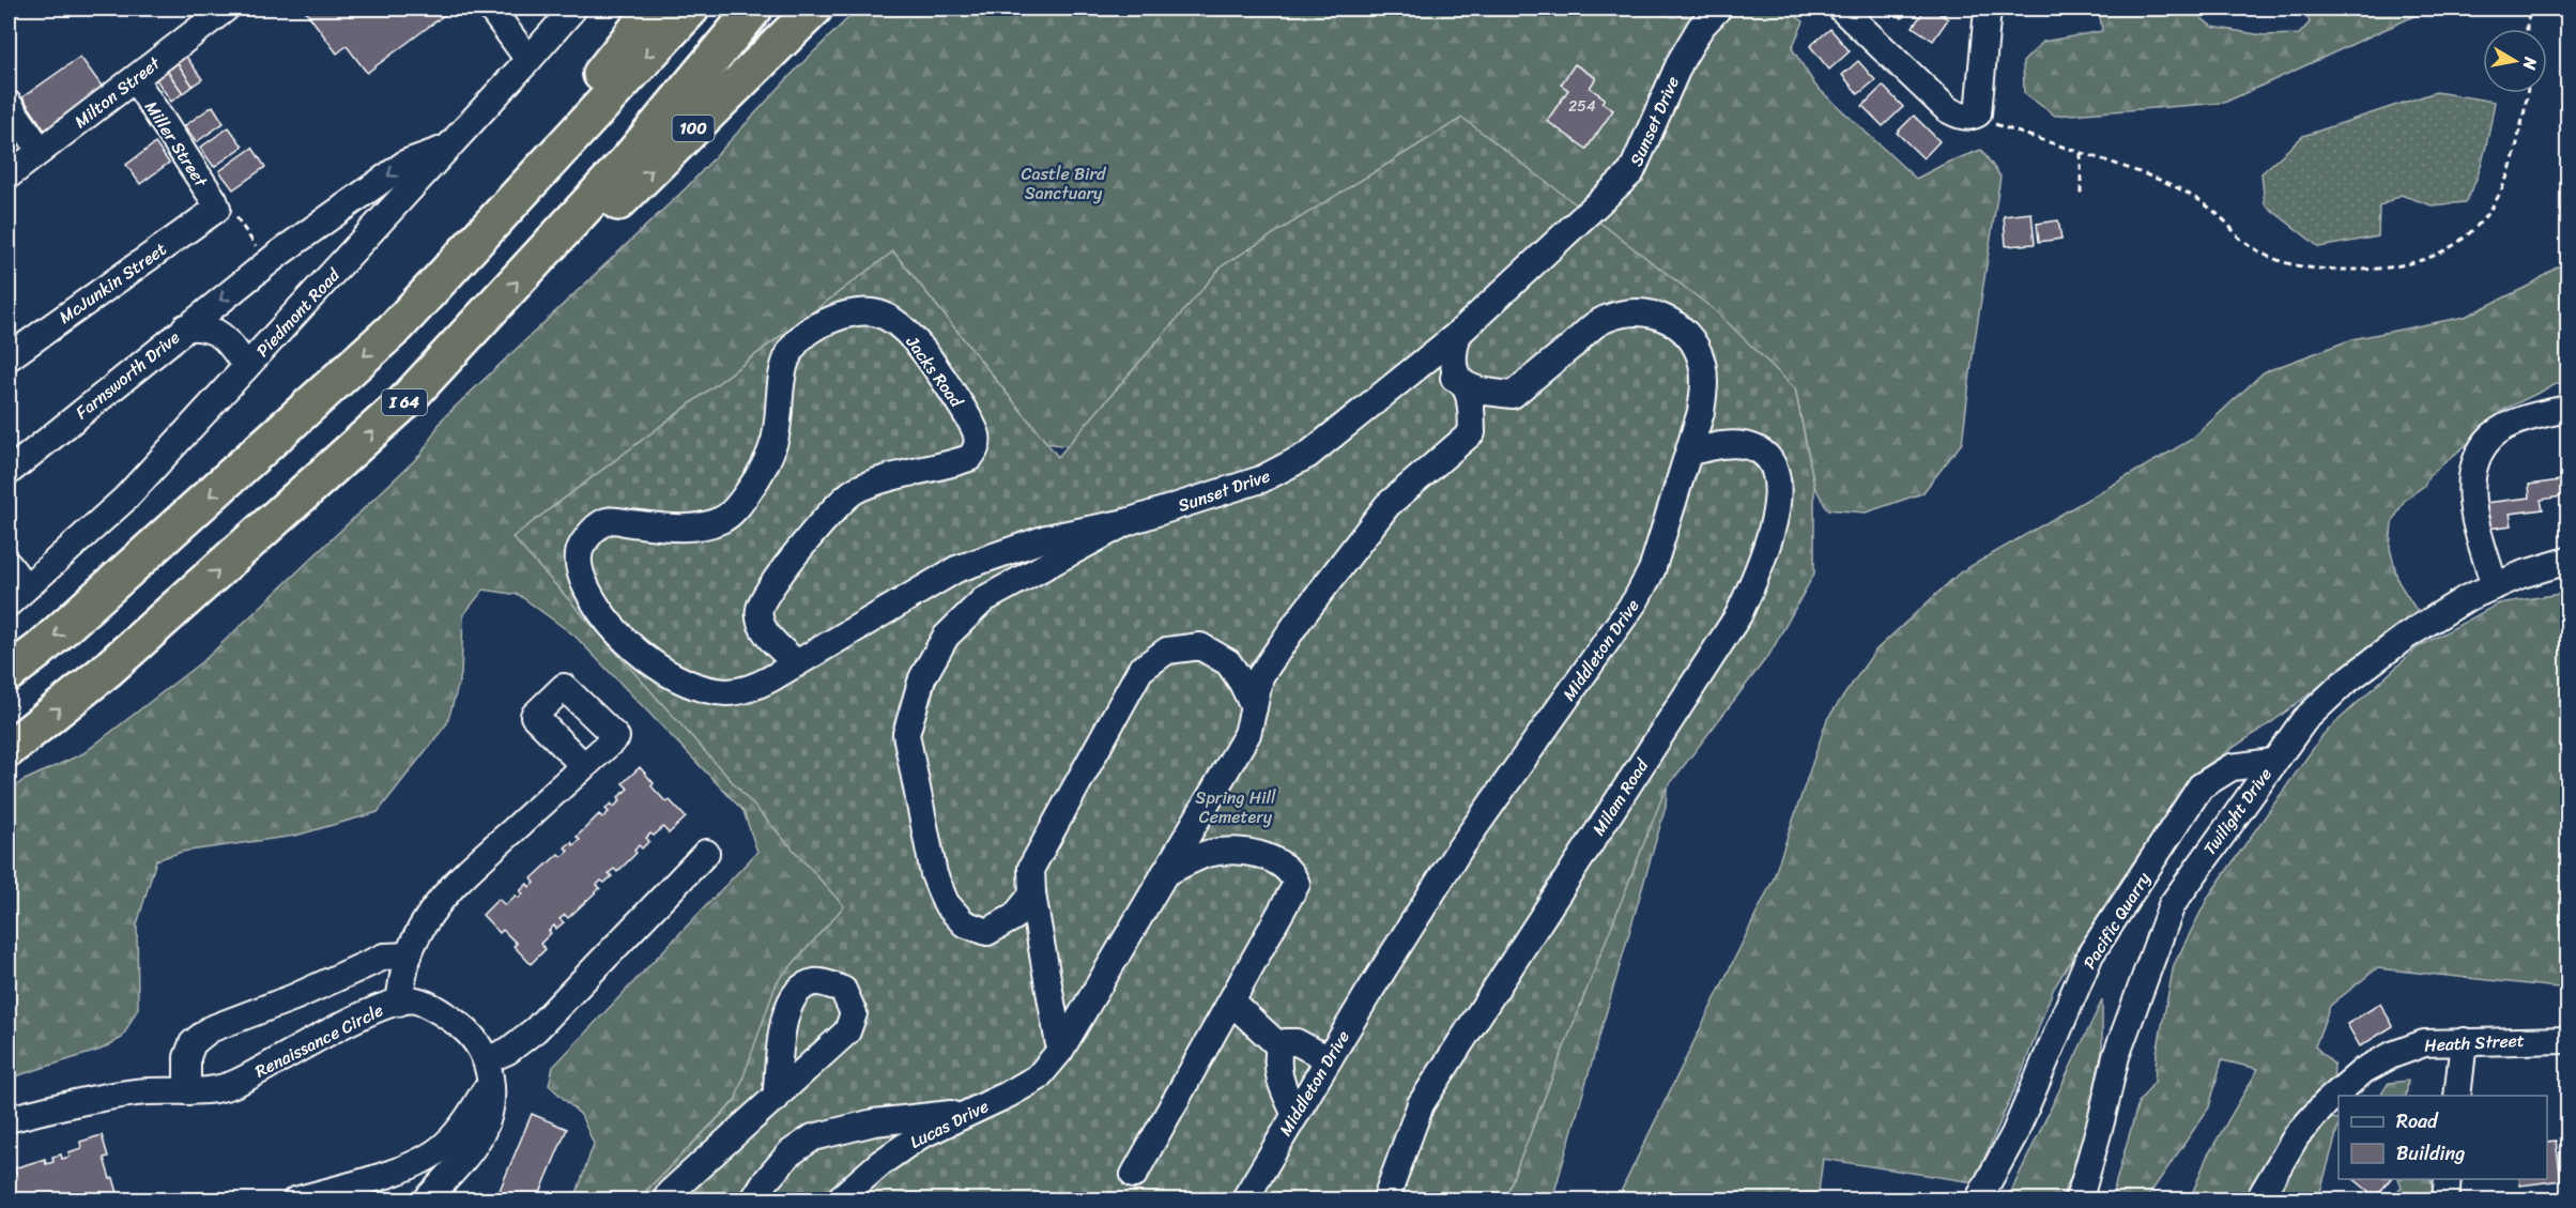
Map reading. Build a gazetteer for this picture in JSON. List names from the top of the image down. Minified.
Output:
{"streets":{"highway":["100","I 64"],"street":["Milton Street","Sunset Drive","Miller Street","McJunkin Street","Piedmont Road","Jacks Road","Farnsworth Drive","Middleton Drive","Milam Road","Twilight Drive","Pacific Quarry","Renaissance Circle","Heath Street","Lucas Drive"]},"crossings":[["Milton Street","Miller Street"],["Sunset Drive","Jacks Road"],["100","I 64"],["Miller Street","McJunkin Street"],["Piedmont Road","Farnsworth Drive"],["Middleton Drive","Milam Road"],["Middleton Drive","Lucas Drive"],["Twilight Drive","Pacific Quarry"]],"parks":["Castle Bird Sanctuary","Spring Hill Cemetery"],"house_numbers":["254"],"legend":["Road","Building"],"north":"right"}
